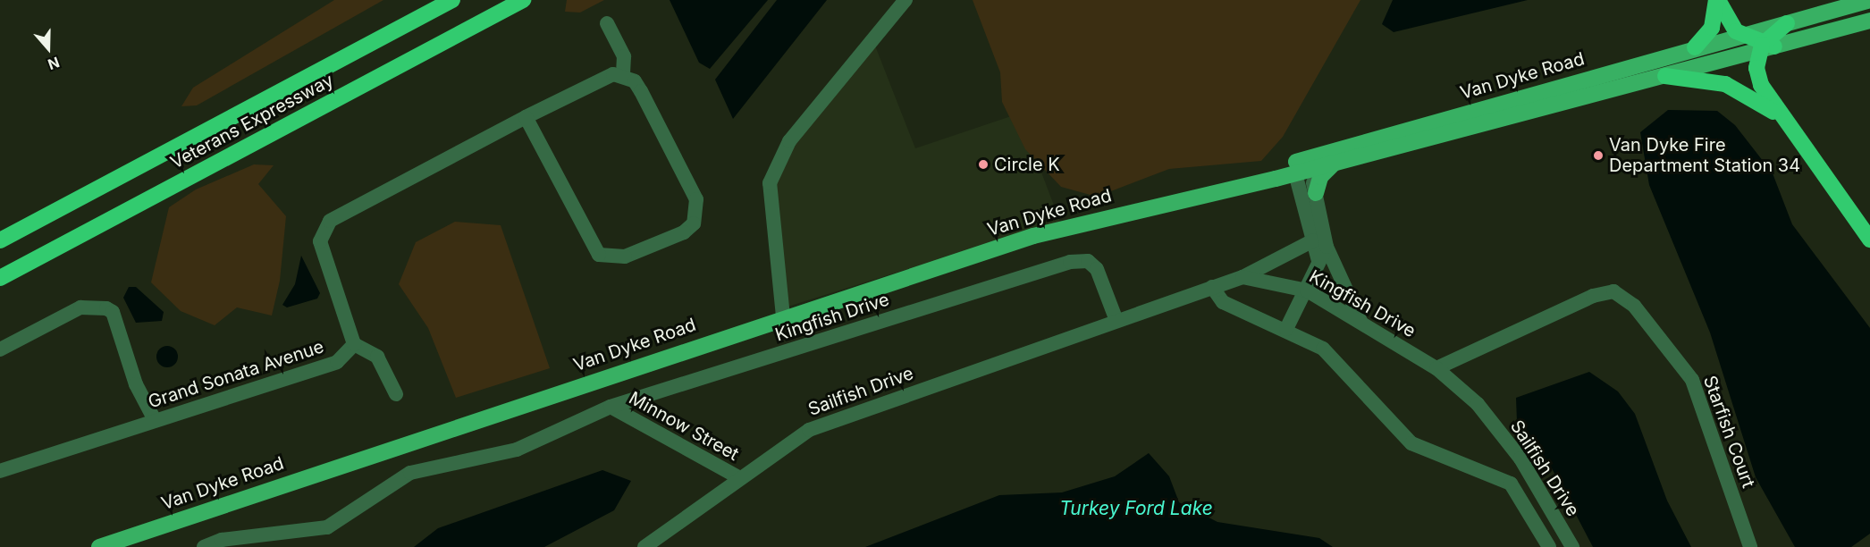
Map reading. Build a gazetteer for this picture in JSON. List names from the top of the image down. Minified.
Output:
{"streets":{"highway":["Veterans Expressway"],"main road":["Van Dyke Road"],"street":["Kingfish Drive","Grand Sonata Avenue","Sailfish Drive","Minnow Street","Starfish Court"]},"crossings":[["Kingfish Drive","Sailfish Drive"],["Kingfish Drive","Minnow Street"],["Kingfish Drive","Starfish Court"],["Sailfish Drive","Minnow Street"],["Sailfish Drive","Starfish Court"]],"water":["Turkey Ford Lake"],"places":["Van Dyke Fire Department Station 34","Circle K"],"north":"bottom"}
